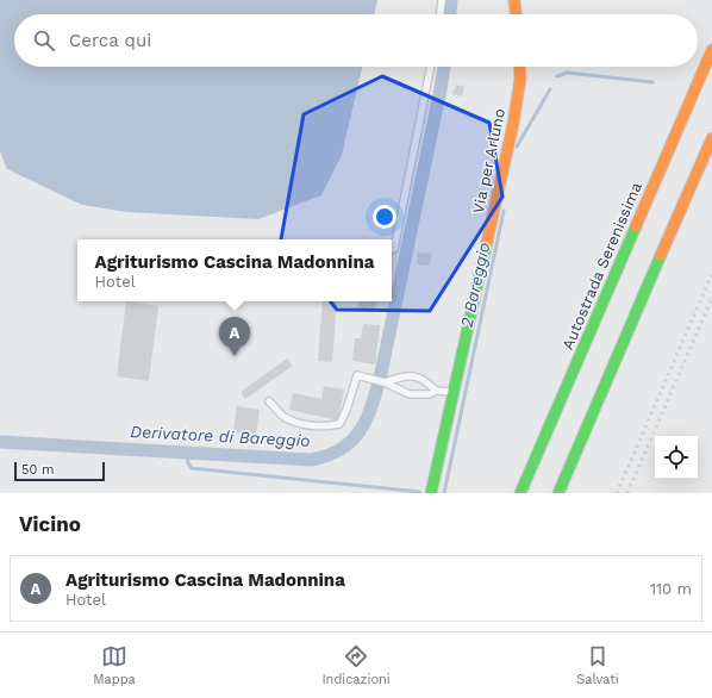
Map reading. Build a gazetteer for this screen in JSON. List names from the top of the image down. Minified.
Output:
{"streets":{"main road":["Via per Arluno","Autostrada Serenissima"]},"water":["2 Bareggio","Derivatore di Bareggio"],"scale_bar":"50 m","page":{"search":"Cerca qui","popup":["Agriturismo Cascina Madonnina","Hotel"],"pins":"A","scale":"50 m","heading":"Vicino","list":[{"mark":"A","name":"Agriturismo Cascina Madonnina","note":"Hotel","value":"110 m"}],"nav":["Mappa","Indicazioni","Salvati"]}}
